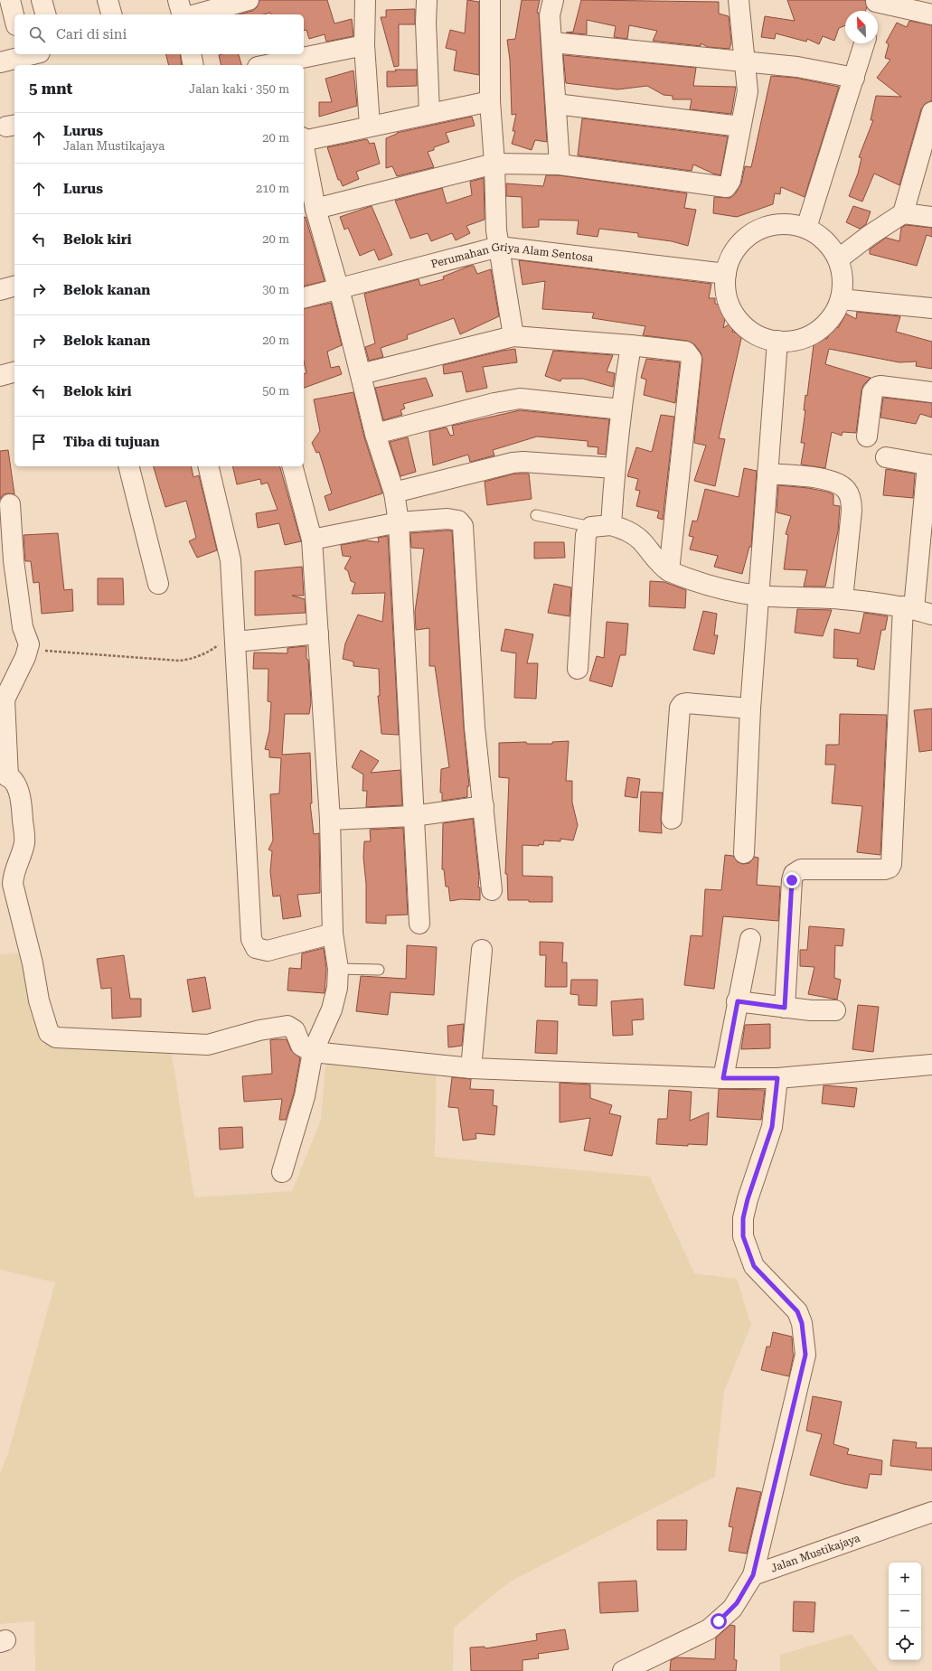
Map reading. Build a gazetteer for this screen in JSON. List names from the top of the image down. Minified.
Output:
{"streets":{"street":["Perumahan Griya Alam Sentosa","Jalan Mustikajaya"]},"north":"top left","page":{"search":"Cari di sini","heading":["5 mnt","Jalan kaki · 350 m"],"list":[["Lurus","Jalan Mustikajaya","20 m"],["Lurus","210 m"],["Belok kiri","20 m"],["Belok kanan","30 m"],["Belok kanan","20 m"],["Belok kiri","50 m"],"Tiba di tujuan"],"map_buttons":["+","−"]}}
